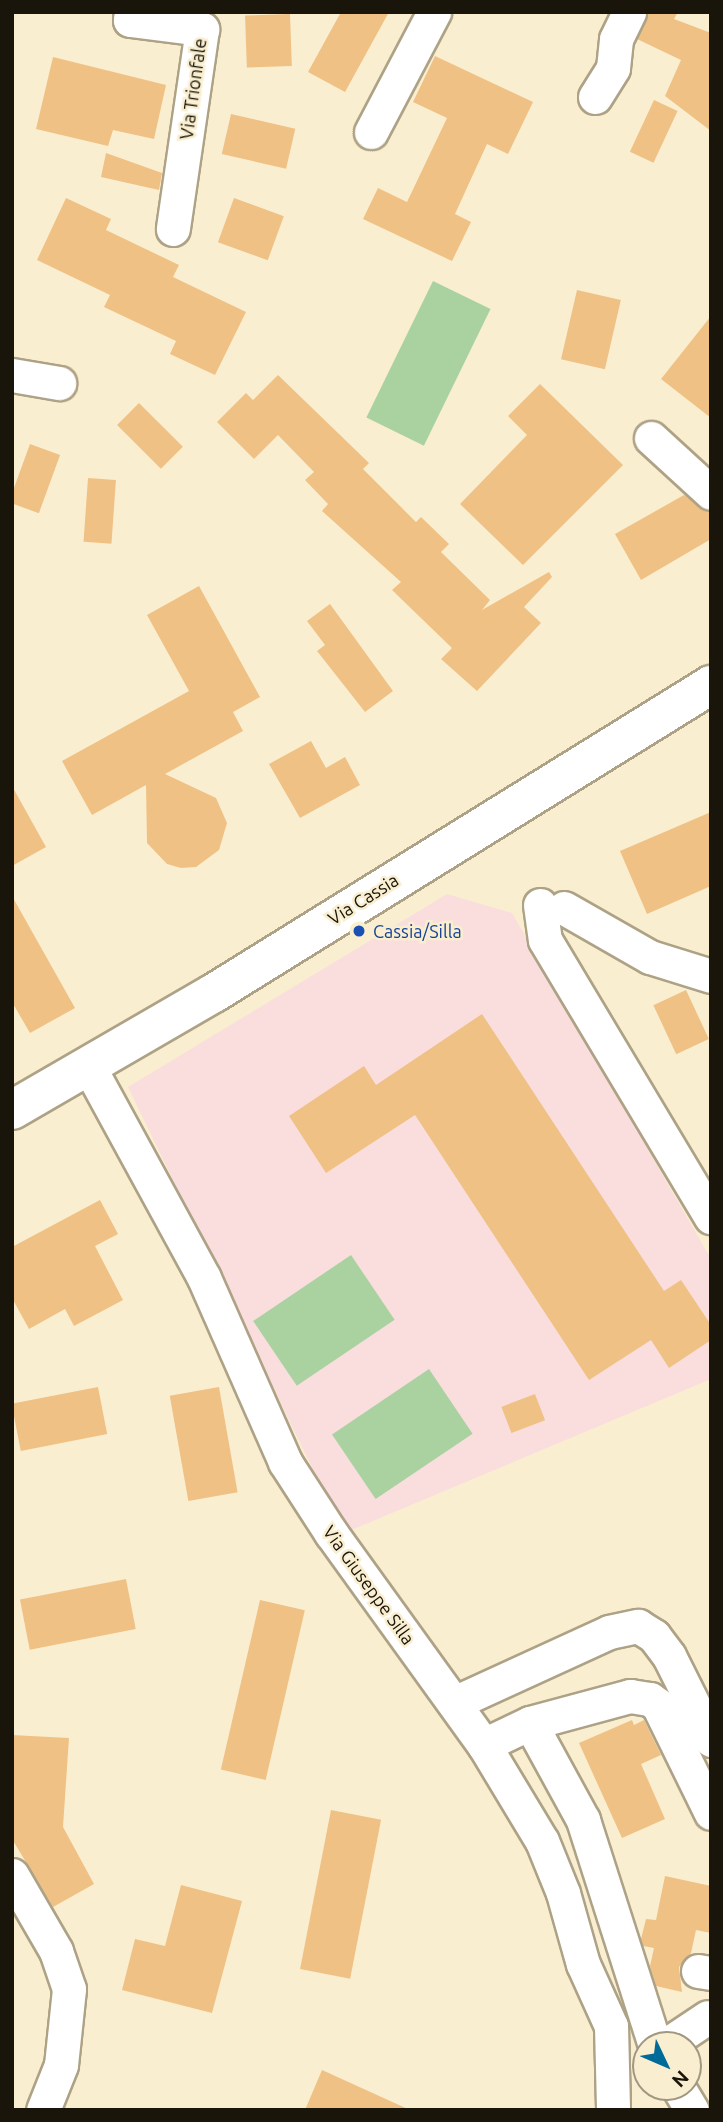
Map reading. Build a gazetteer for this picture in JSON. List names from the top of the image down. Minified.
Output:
{"streets":{"main road":["Via Cassia"],"street":["Via Trionfale","Via Giuseppe Silla"]},"crossings":[["Via Cassia","Via Giuseppe Silla"]],"places":["Cassia/Silla"],"north":"bottom right"}
